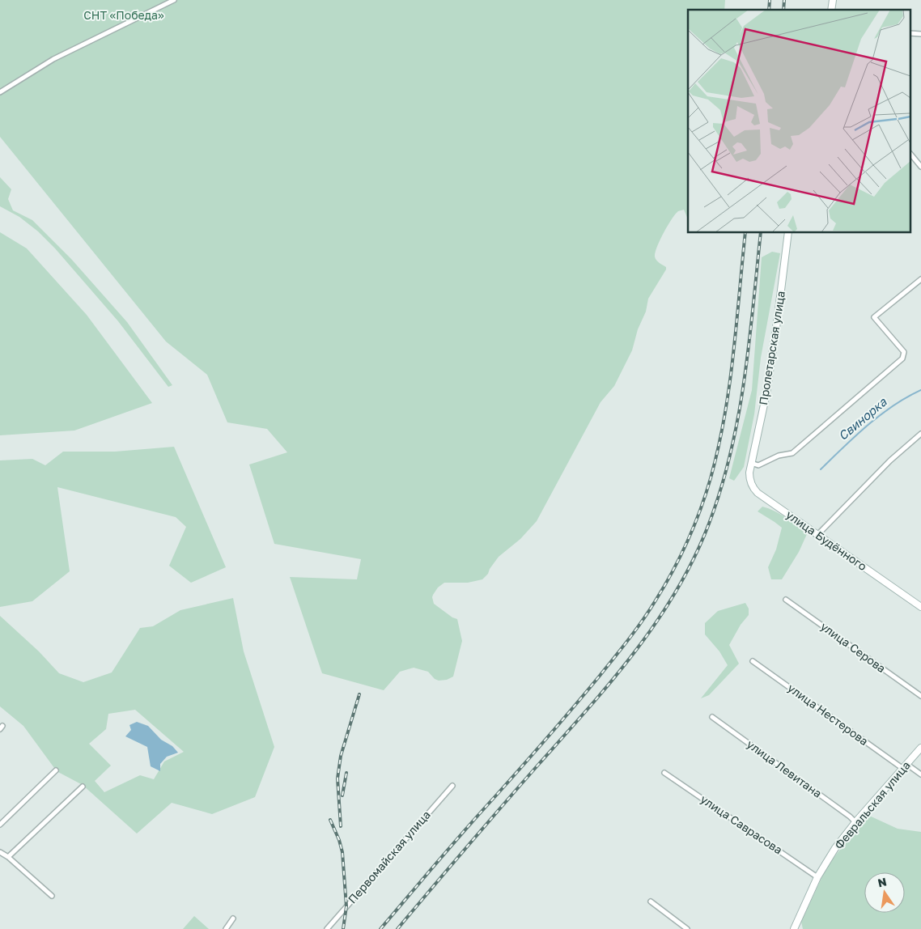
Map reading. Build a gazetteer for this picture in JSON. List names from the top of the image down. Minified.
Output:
{"streets":{"main road":["Пролетарская улица","улица Будённого","Февральская улица"],"street":["улица Серова","улица Нестерова","улица Левитана","улица Саврасова","Первомайская улица"]},"crossings":[["Пролетарская улица","улица Будённого"],["улица Нестерова","Февральская улица"],["улица Левитана","Февральская улица"],["Февральская улица","улица Саврасова"]],"water":["Свинорка"],"parks":["СНТ «Победа»"],"north":"top"}
